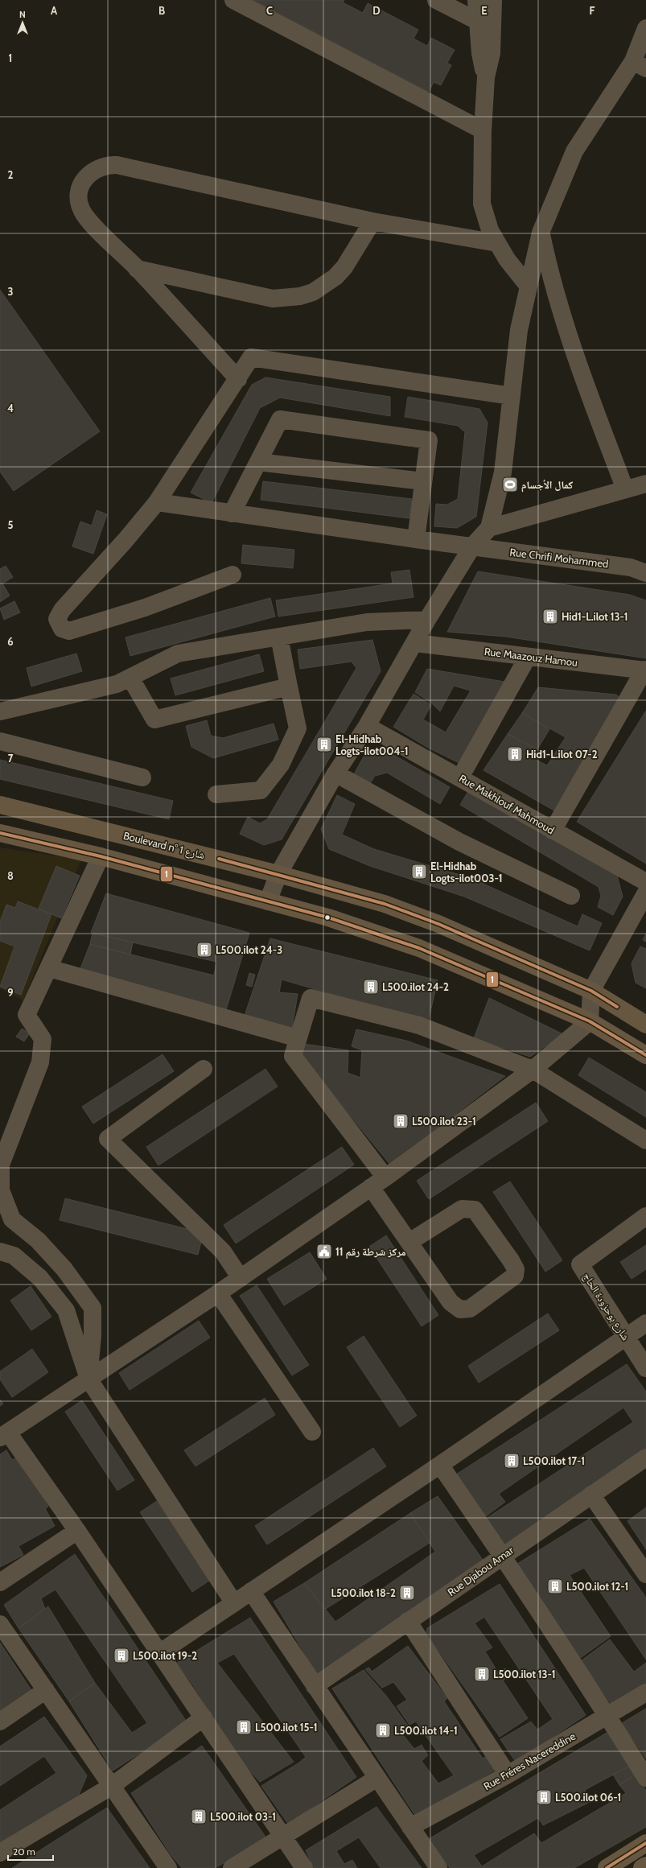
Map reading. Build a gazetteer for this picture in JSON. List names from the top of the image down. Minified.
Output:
{"streets":{"main road":["Boulevard n° شارع 1"],"street":["Rue Chrifi Mohammed","Rue Maazouz Hamou","Rue Makhlouf Mahmoud","شارع بوحزودة الحاج","Rue Djabou Amar","Rue Fréres Nacereddine"]},"places":{"sports":["كمال الأجسام"],"building":["Hid1-L.ilot 13-1","El-Hidhab Logts-ilot004-1","Hid1-L.ilot 07-2","El-Hidhab Logts-ilot003-1","L500.ilot 24-3","L500.ilot 24-2","L500.ilot 23-1","L500.ilot 17-1","L500.ilot 12-1","L500.ilot 18-2","L500.ilot 19-2","L500.ilot 13-1","L500.ilot 15-1","L500.ilot 14-1","L500.ilot 06-1","L500.ilot 03-1"],"public building":["مركز شرطة رقم 11"]},"lines":["transit line 1"],"scale_bar":"20 m","north":"top","grid":{"columns":["A","B","C","D","E","F"],"rows":["1","2","3","4","5","6","7","8","9"]}}
